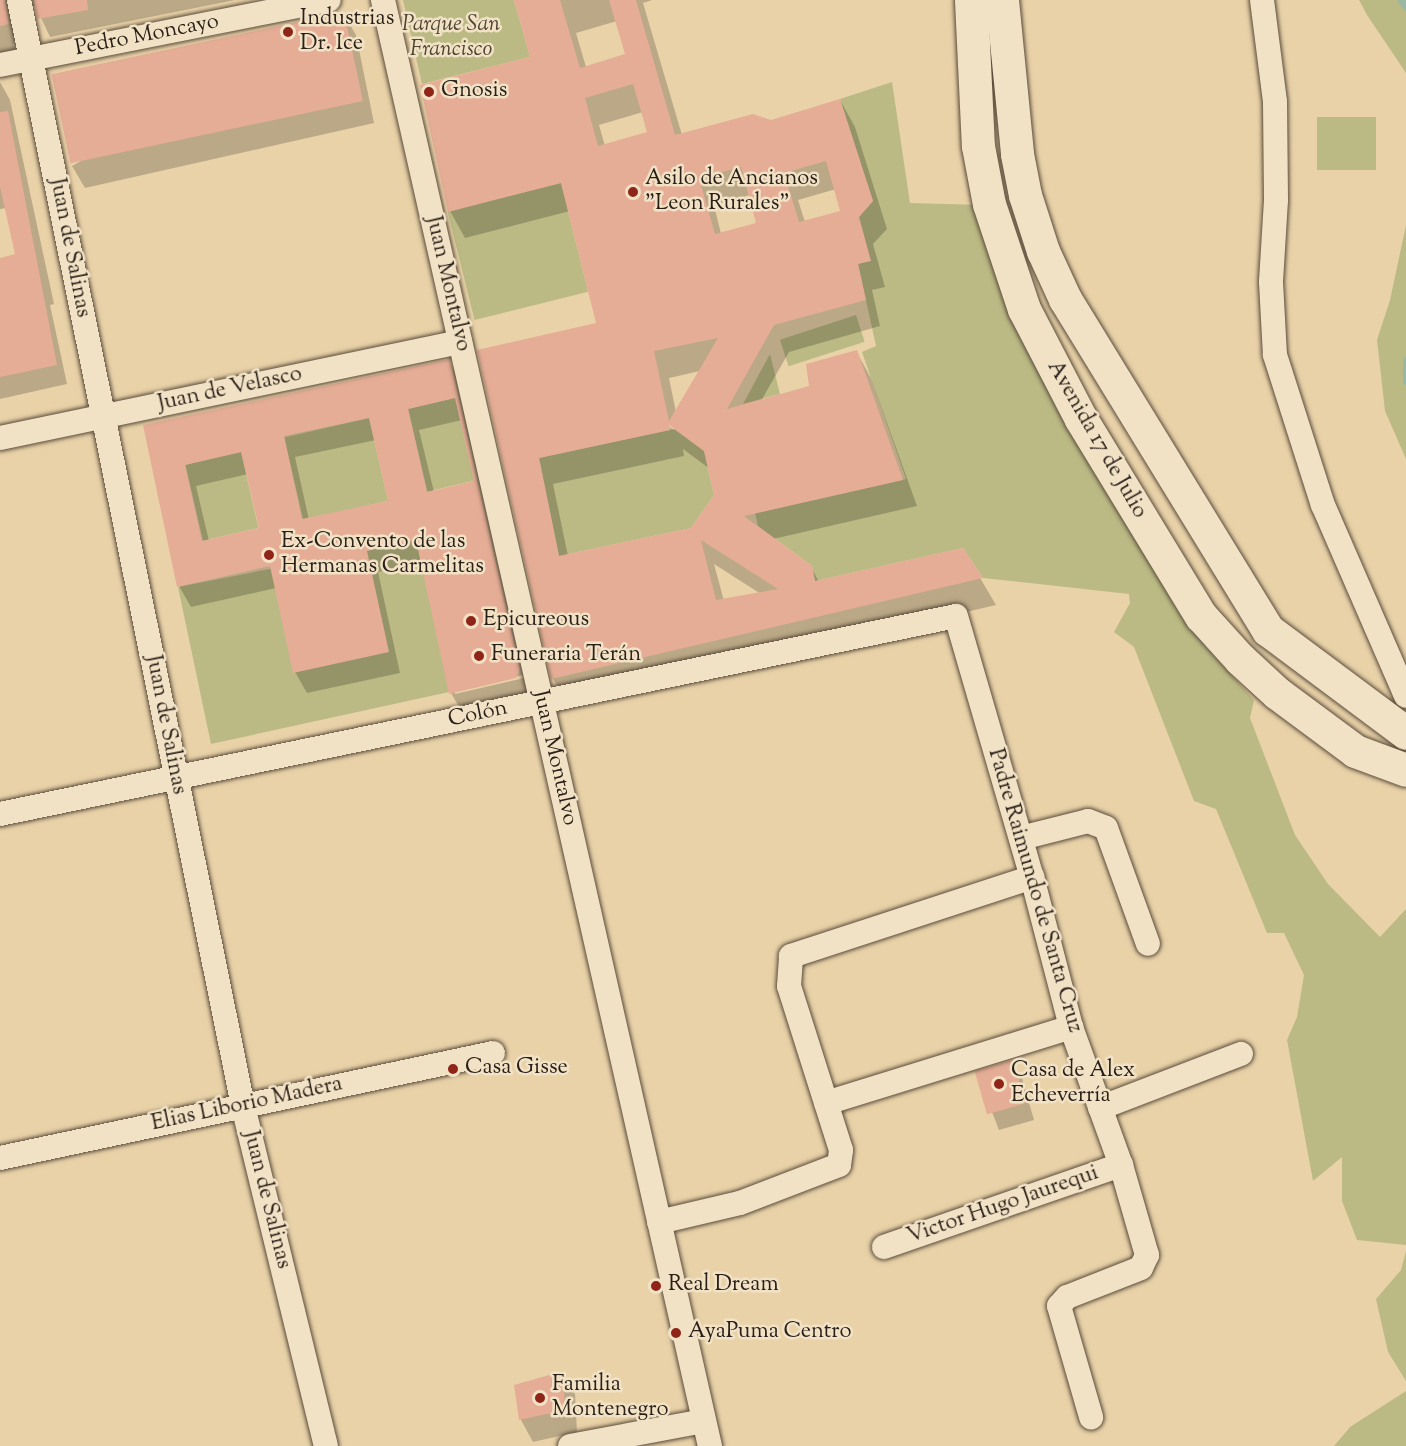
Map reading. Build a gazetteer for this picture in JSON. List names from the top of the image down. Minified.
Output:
{"streets":{"main road":["Avenida 17 de Julio"],"street":["Pedro Moncayo","Juan de Salinas","Juan Montalvo","Juan de Velasco","Colón","Padre Raimundo de Santa Cruz","Elias Liborio Madera","Victor Hugo Jaurequi"]},"crossings":[["Pedro Moncayo","Juan de Salinas"],["Juan de Salinas","Juan de Velasco"],["Juan de Salinas","Colón"],["Juan de Salinas","Elias Liborio Madera"],["Juan Montalvo","Juan de Velasco"],["Juan Montalvo","Colón"],["Colón","Padre Raimundo de Santa Cruz"],["Padre Raimundo de Santa Cruz","Victor Hugo Jaurequi"]],"parks":["Parque San Francisco"],"places":["Industrias Dr. Ice","Gnosis","Asilo de Ancianos \"Leon Rurales\"","Ex-Convento de las Hermanas Carmelitas","Epicureous","Funeraria Terán","Casa Gisse","Casa de Alex Echeverría","Real Dream","AyaPuma Centro","Familia Montenegro"]}
